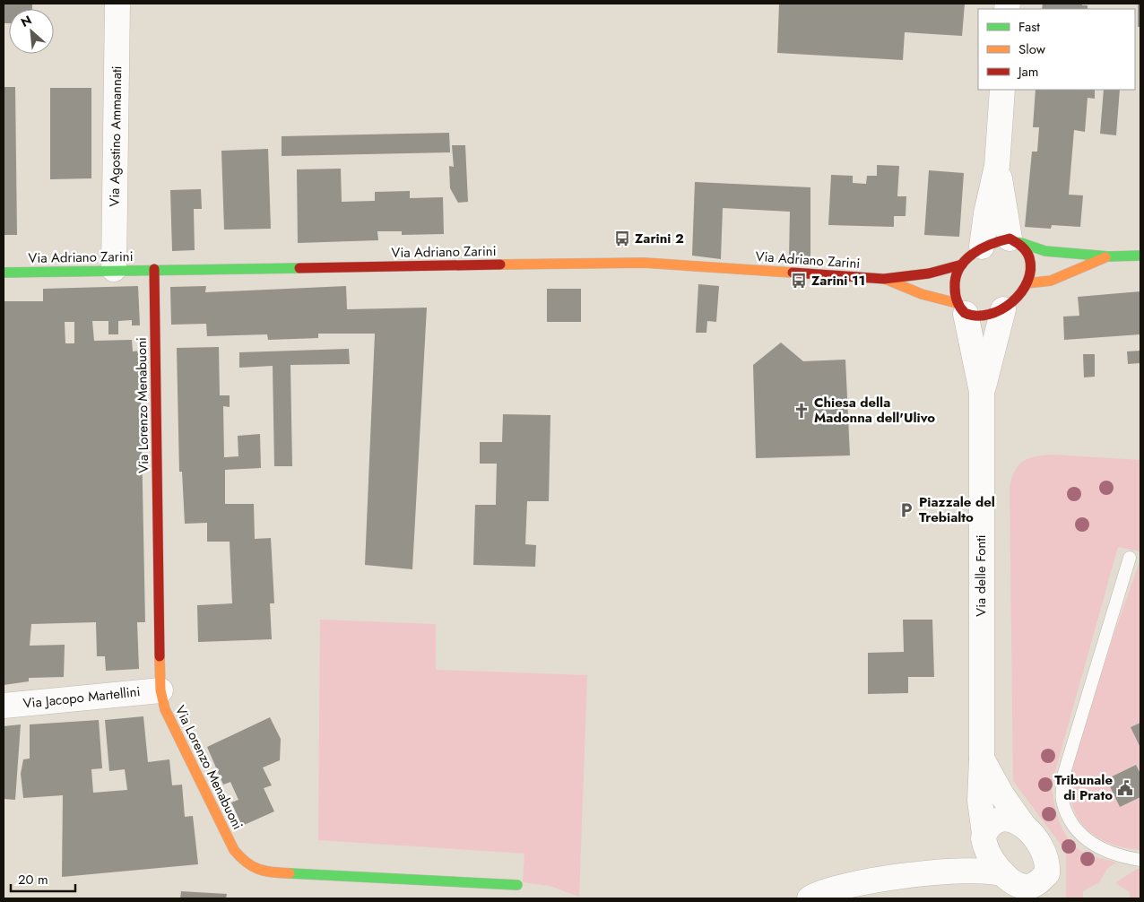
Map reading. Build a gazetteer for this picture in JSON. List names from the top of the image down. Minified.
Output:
{"streets":{"street":["Via Agostino Ammannati","Via Adriano Zarini","Via Lorenzo Menabuoni","Via delle Fonti","Via Jacopo Martellini"]},"crossings":[["Via Agostino Ammannati","Via Adriano Zarini"],["Via Adriano Zarini","Via Lorenzo Menabuoni"],["Via Lorenzo Menabuoni","Via Jacopo Martellini"]],"places":{"bus stop":["Zarini 2","Zarini 11"],"church":["Chiesa della Madonna dell'Ulivo"],"parking":["Piazzale del Trebialto"],"public building":["Tribunale di Prato"]},"legend":["Fast","Slow","Jam"],"scale_bar":"20 m","north":"top left"}
